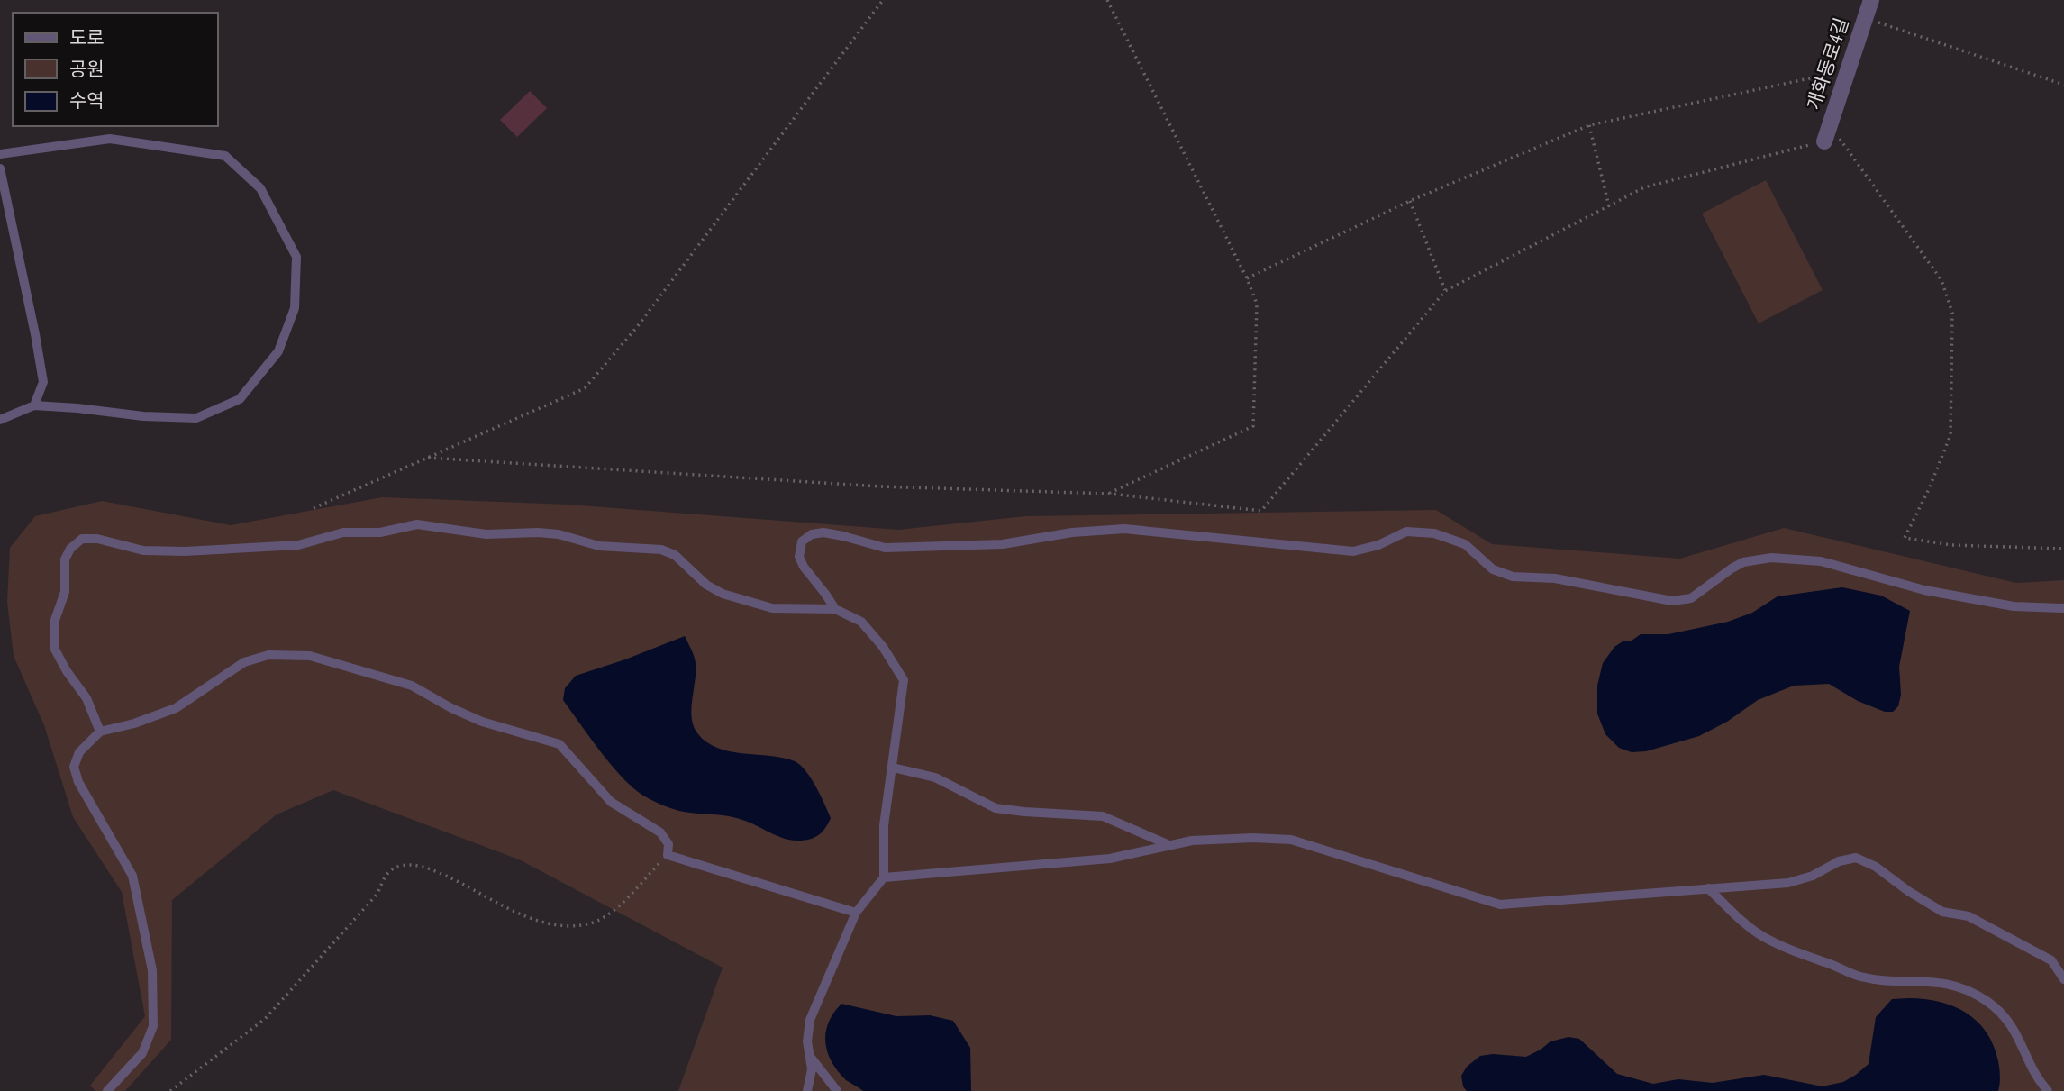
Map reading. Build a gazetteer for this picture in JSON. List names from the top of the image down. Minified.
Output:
{"streets":{"street":["개화동로4길"]},"legend":["도로","공원","수역"]}
